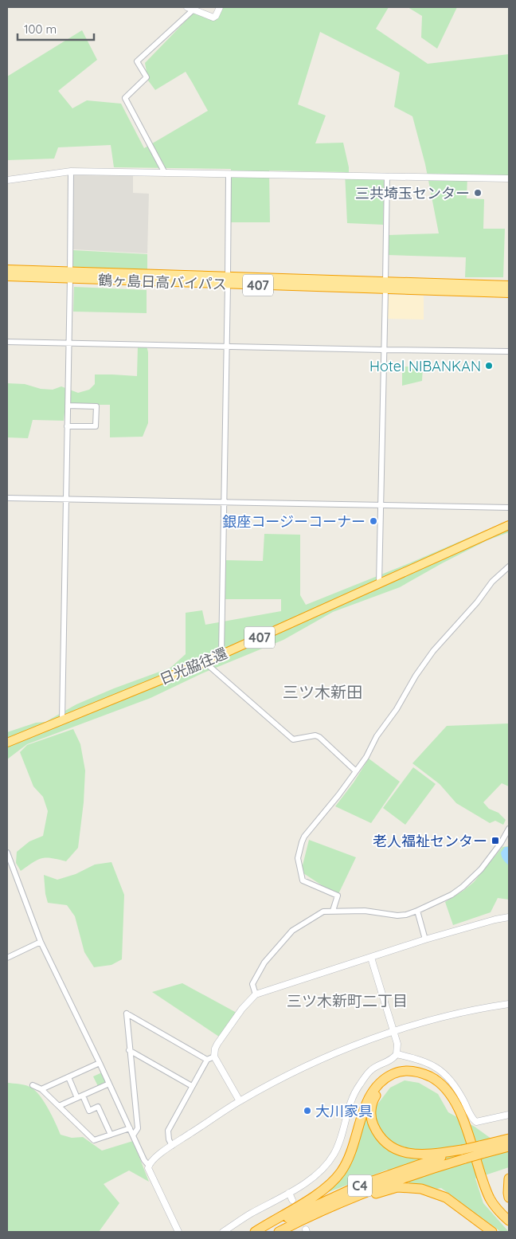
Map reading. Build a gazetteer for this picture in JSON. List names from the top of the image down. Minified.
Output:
{"streets":{"highway":["鶴ヶ島日高バイパス","407","日光脇往還","C4"]},"districts":["三ツ木新田","三ツ木新町二丁目"],"places":{"other":["三共埼玉センター","Hotel NIBANKAN","銀座コージーコーナー","大川家具"],"transit":["老人福祉センター"]},"scale_bar":"100 m"}
